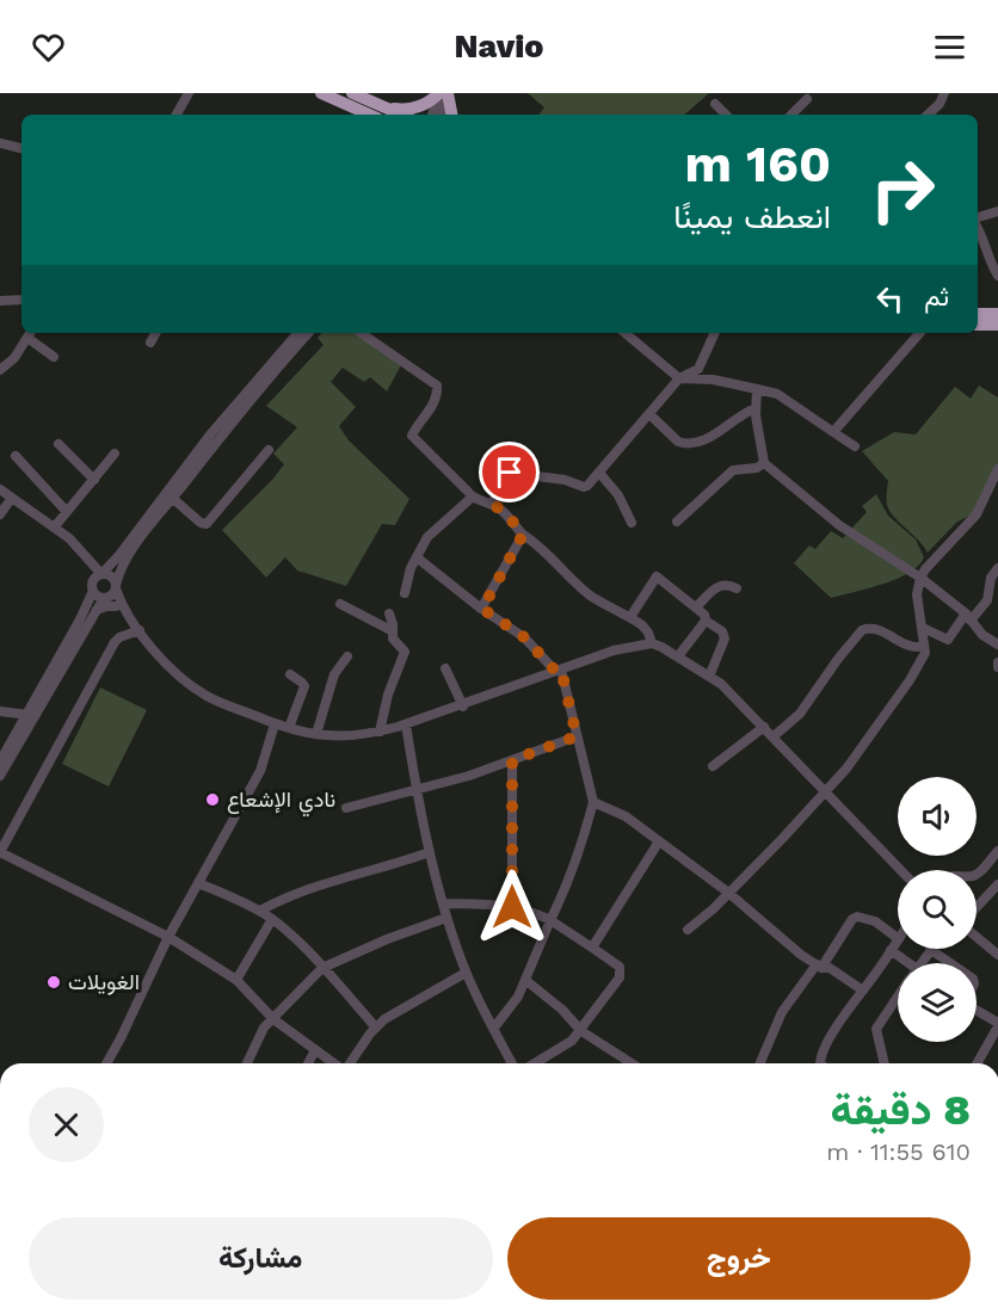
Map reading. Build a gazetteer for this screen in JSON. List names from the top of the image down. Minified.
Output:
{"places":["نادي الإشعاع","الغويلات"],"page":{"header":"Navio","turn":["160 m","انعطف يمينًا"],"then":"ثم","heading":["8 دقيقة","610 m · 11:55"],"buttons":["خروج","مشاركة"]}}
